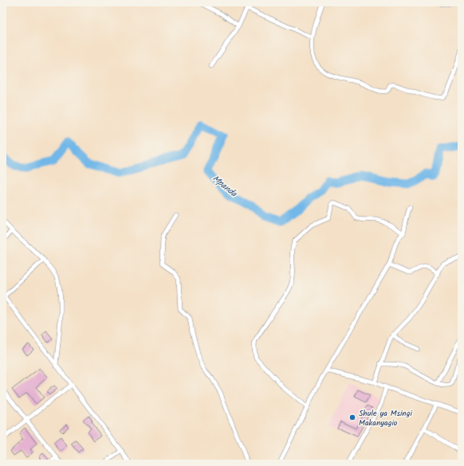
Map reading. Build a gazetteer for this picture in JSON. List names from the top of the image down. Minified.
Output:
{"water":["Mpanda"],"places":["Shule ya Msingi Makanyagio"]}
